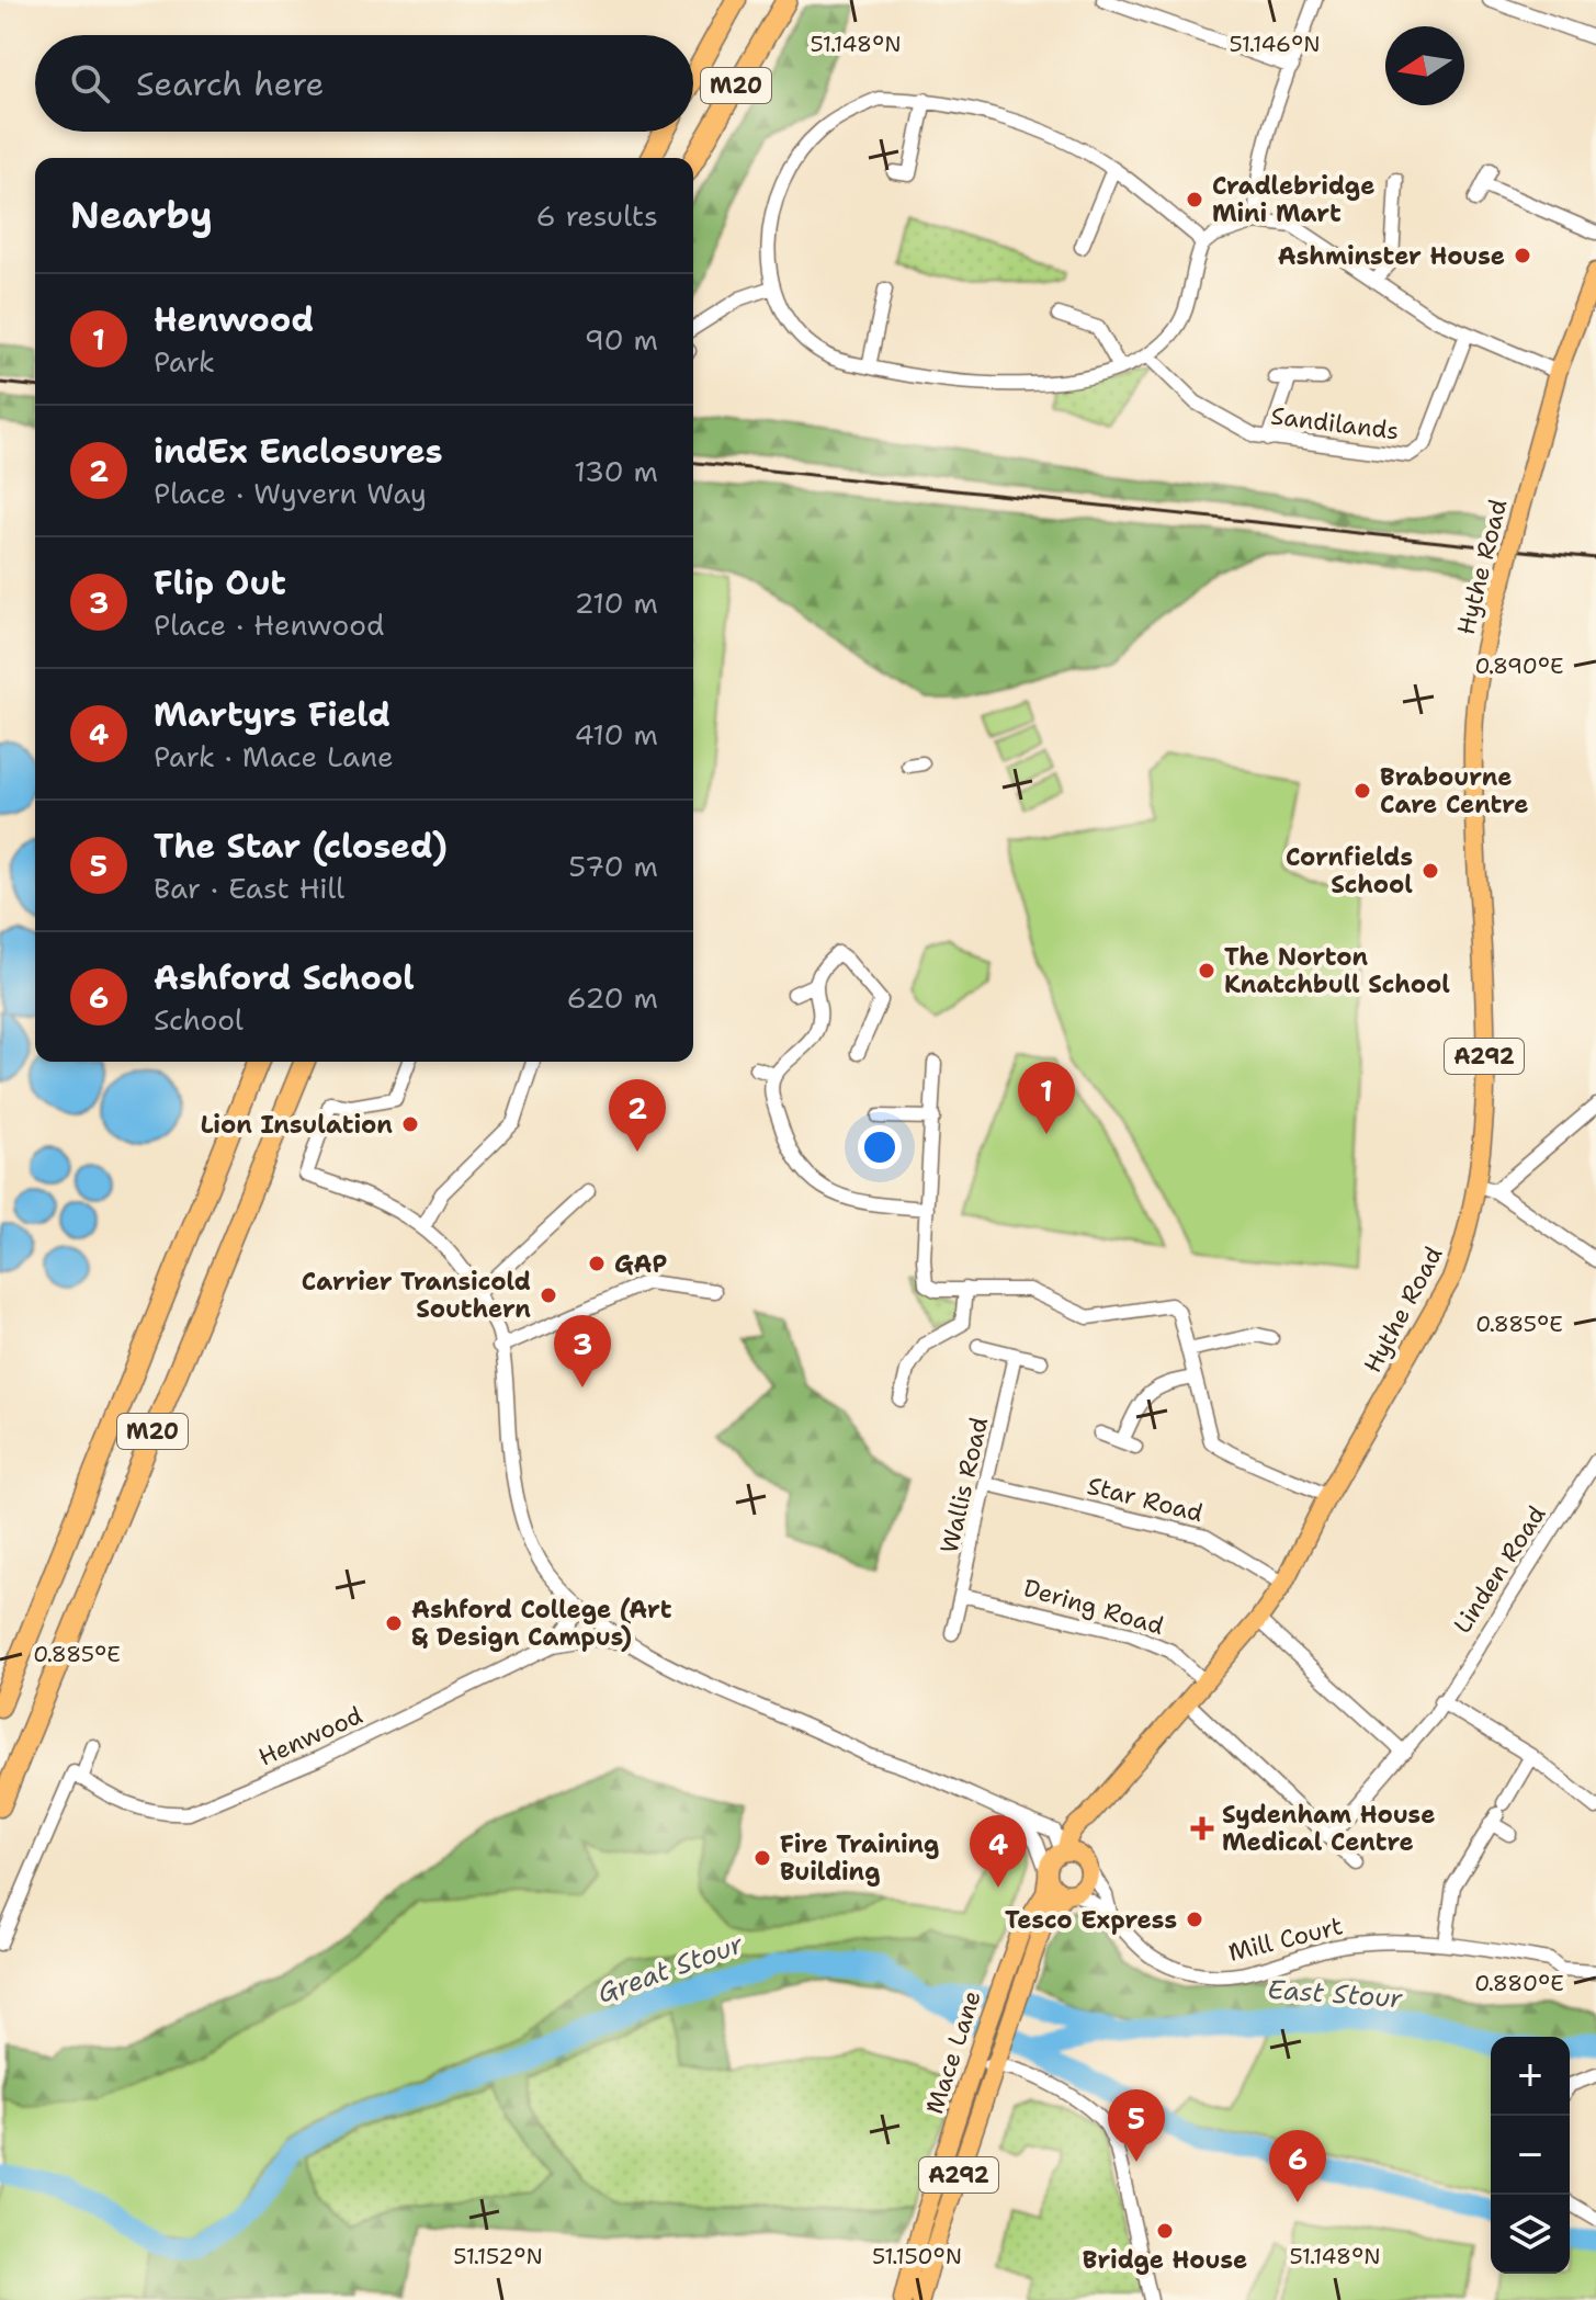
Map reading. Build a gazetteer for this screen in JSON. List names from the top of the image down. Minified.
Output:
{"streets":{"highway":["M20"],"main road":["Hythe Road","A292","Mace Lane"],"street":["Sandilands","Wallis Road","Star Road","Linden Road","Dering Road","Henwood","Mill Court"]},"crossings":[["Hythe Road","Star Road"],["Hythe Road","Dering Road"],["Hythe Road","Mill Court"],["Hythe Road","Mace Lane"],["Wallis Road","Star Road"],["Wallis Road","Dering Road"],["Mill Court","Mace Lane"]],"water":["Great Stour","East Stour"],"places":{"other":["Cradlebridge Mini Mart","Ashminster House","Brabourne Care Centre","Cornfields School","The Norton Knatchbull School","Lion Insulation","GAP","Carrier Transicold Southern","Ashford College (Art & Design Campus)","Fire Training Building","Tesco Express","Bridge House"],"health":["Sydenham House Medical Centre"]},"north":"left","page":{"search":"Search here","heading":["Nearby","6 results"],"list":[{"mark":"1","name":"Henwood","note":"Park","value":"90 m"},{"mark":"2","name":"indEx Enclosures","note":"Place · Wyvern Way","value":"130 m"},{"mark":"3","name":"Flip Out","note":"Place · Henwood","value":"210 m"},{"mark":"4","name":"Martyrs Field","note":"Park · Mace Lane","value":"410 m"},{"mark":"5","name":"The Star (closed)","note":"Bar · East Hill","value":"570 m"},{"mark":"6","name":"Ashford School","note":"School","value":"620 m"}],"pins":["1","2","3","4","5","6"],"map_buttons":["+","−"]},"coordinates":["51.148°N","51.146°N","0.890°E","0.885°E","0.880°E","51.152°N","51.150°N"]}
